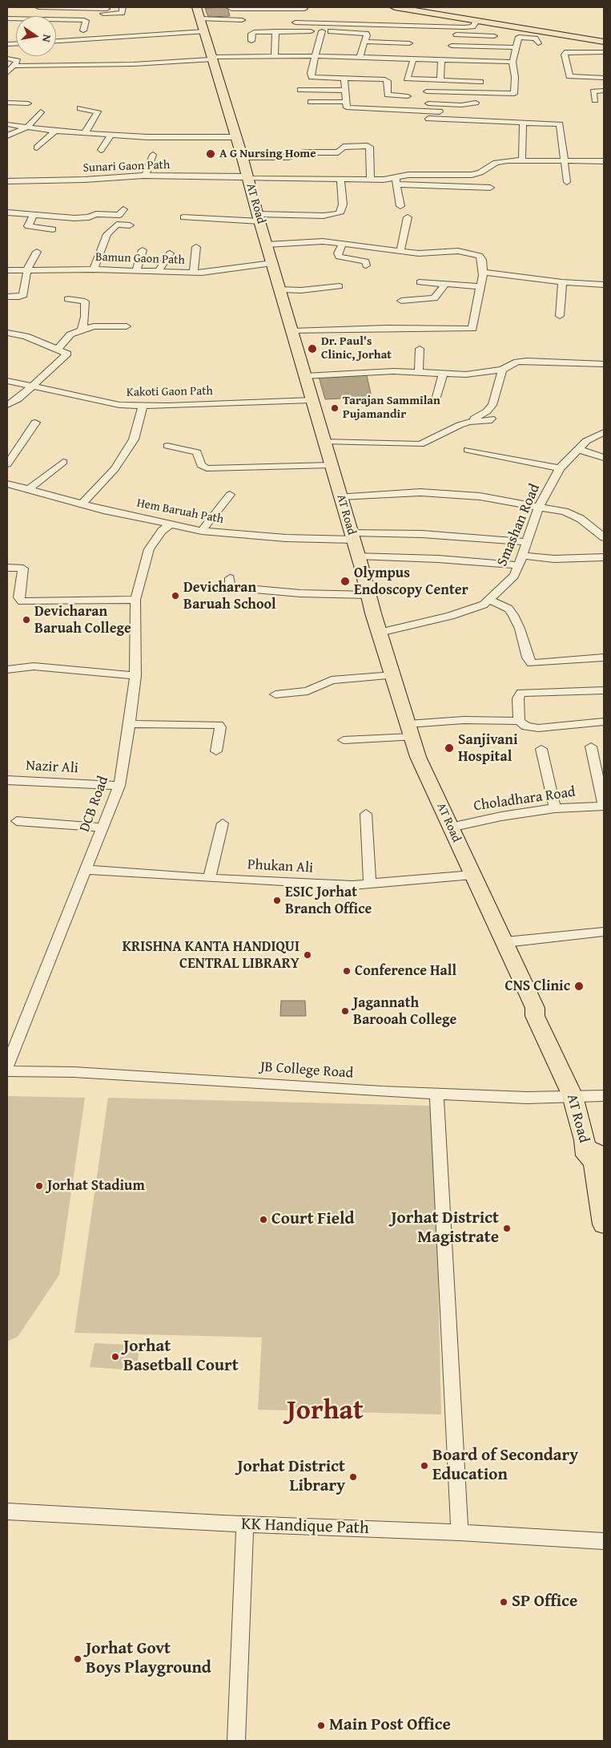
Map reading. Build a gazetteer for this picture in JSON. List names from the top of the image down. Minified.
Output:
{"streets":{"highway":["AT Road"],"street":["Sunari Gaon Path","Bamun Gaon Path","Kakoti Gaon Path","Hem Baruah Path","Smashan Road","Nazir Ali","Choladhara Road","DCB Road","Phukan Ali","JB College Road","KK Handique Path"]},"crossings":[["Sunari Gaon Path","AT Road"],["AT Road","Bamun Gaon Path"],["AT Road","Kakoti Gaon Path"],["AT Road","Hem Baruah Path"],["AT Road","Smashan Road"],["AT Road","Choladhara Road"],["AT Road","Phukan Ali"],["AT Road","JB College Road"],["Hem Baruah Path","Smashan Road"],["Hem Baruah Path","DCB Road"],["Nazir Ali","DCB Road"],["DCB Road","Phukan Ali"]],"districts":["Jorhat"],"places":["A G Nursing Home","Dr. Paul's Clinic, Jorhat","Tarajan Sammilan Pujamandir","Olympus Endoscopy Center","Devicharan Baruah School","Devicharan Baruah College","Sanjivani Hospital","ESIC Jorhat Branch Office","KRISHNA KANTA HANDIQUI CENTRAL LIBRARY","Conference Hall","CNS Clinic","Jagannath Barooah College","Jorhat Stadium","Court Field","Jorhat District Magistrate","Jorhat Basetball Court","Board of Secondary Education","Jorhat District Library","SP Office","Jorhat Govt Boys Playground","Main Post Office"],"north":"right"}
